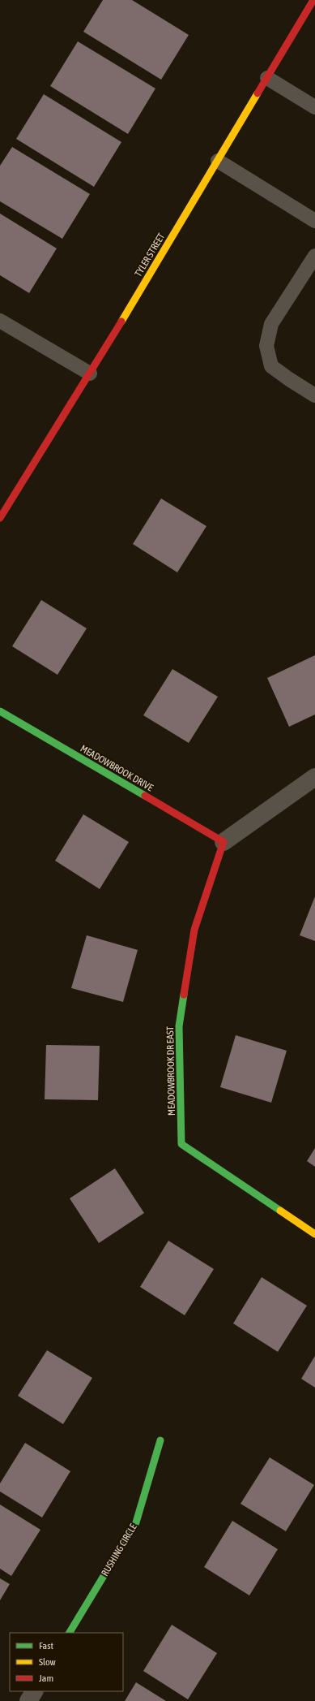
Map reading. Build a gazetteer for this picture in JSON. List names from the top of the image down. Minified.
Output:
{"streets":{"street":["TYLER STREET","MEADOWBROOK DRIVE","MEADOWBROOK DR EAST","RUSHING CIRCLE"]},"crossings":[["MEADOWBROOK DRIVE","MEADOWBROOK DR EAST"]],"legend":["Fast","Slow","Jam"]}
